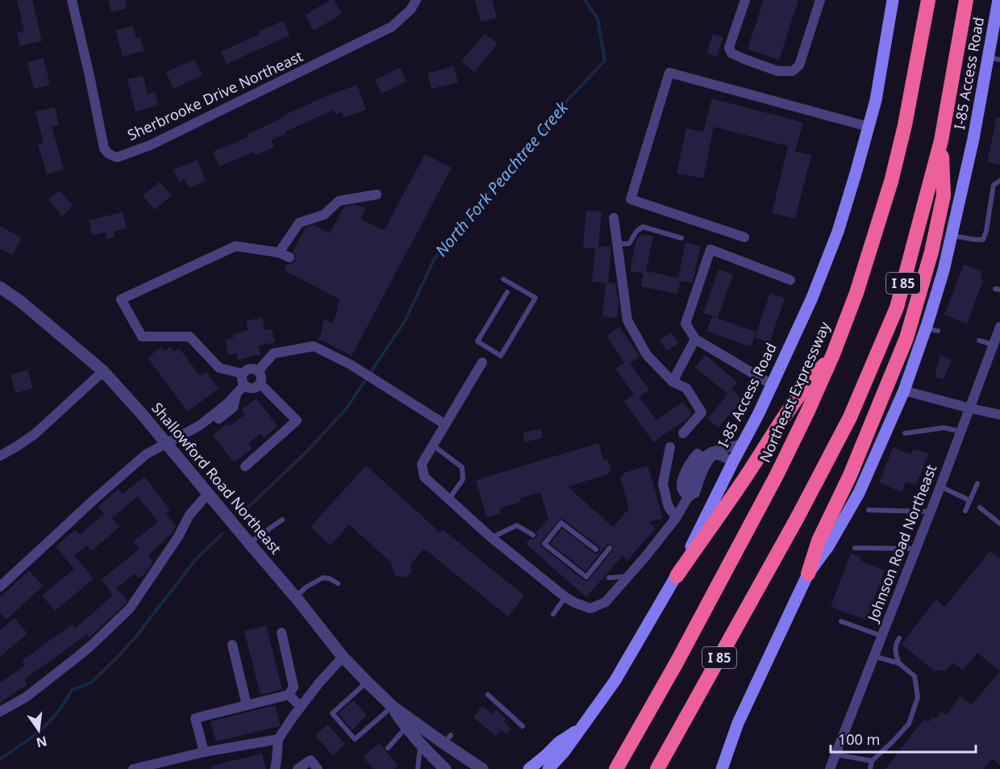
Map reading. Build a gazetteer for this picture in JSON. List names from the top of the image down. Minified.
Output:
{"streets":{"highway":["I 85","Northeast Expressway"],"main road":["I-85 Access Road"],"street":["Sherbrooke Drive Northeast","Shallowford Road Northeast","Johnson Road Northeast"]},"water":["North Fork Peachtree Creek"],"scale_bar":"100 m","north":"bottom"}
